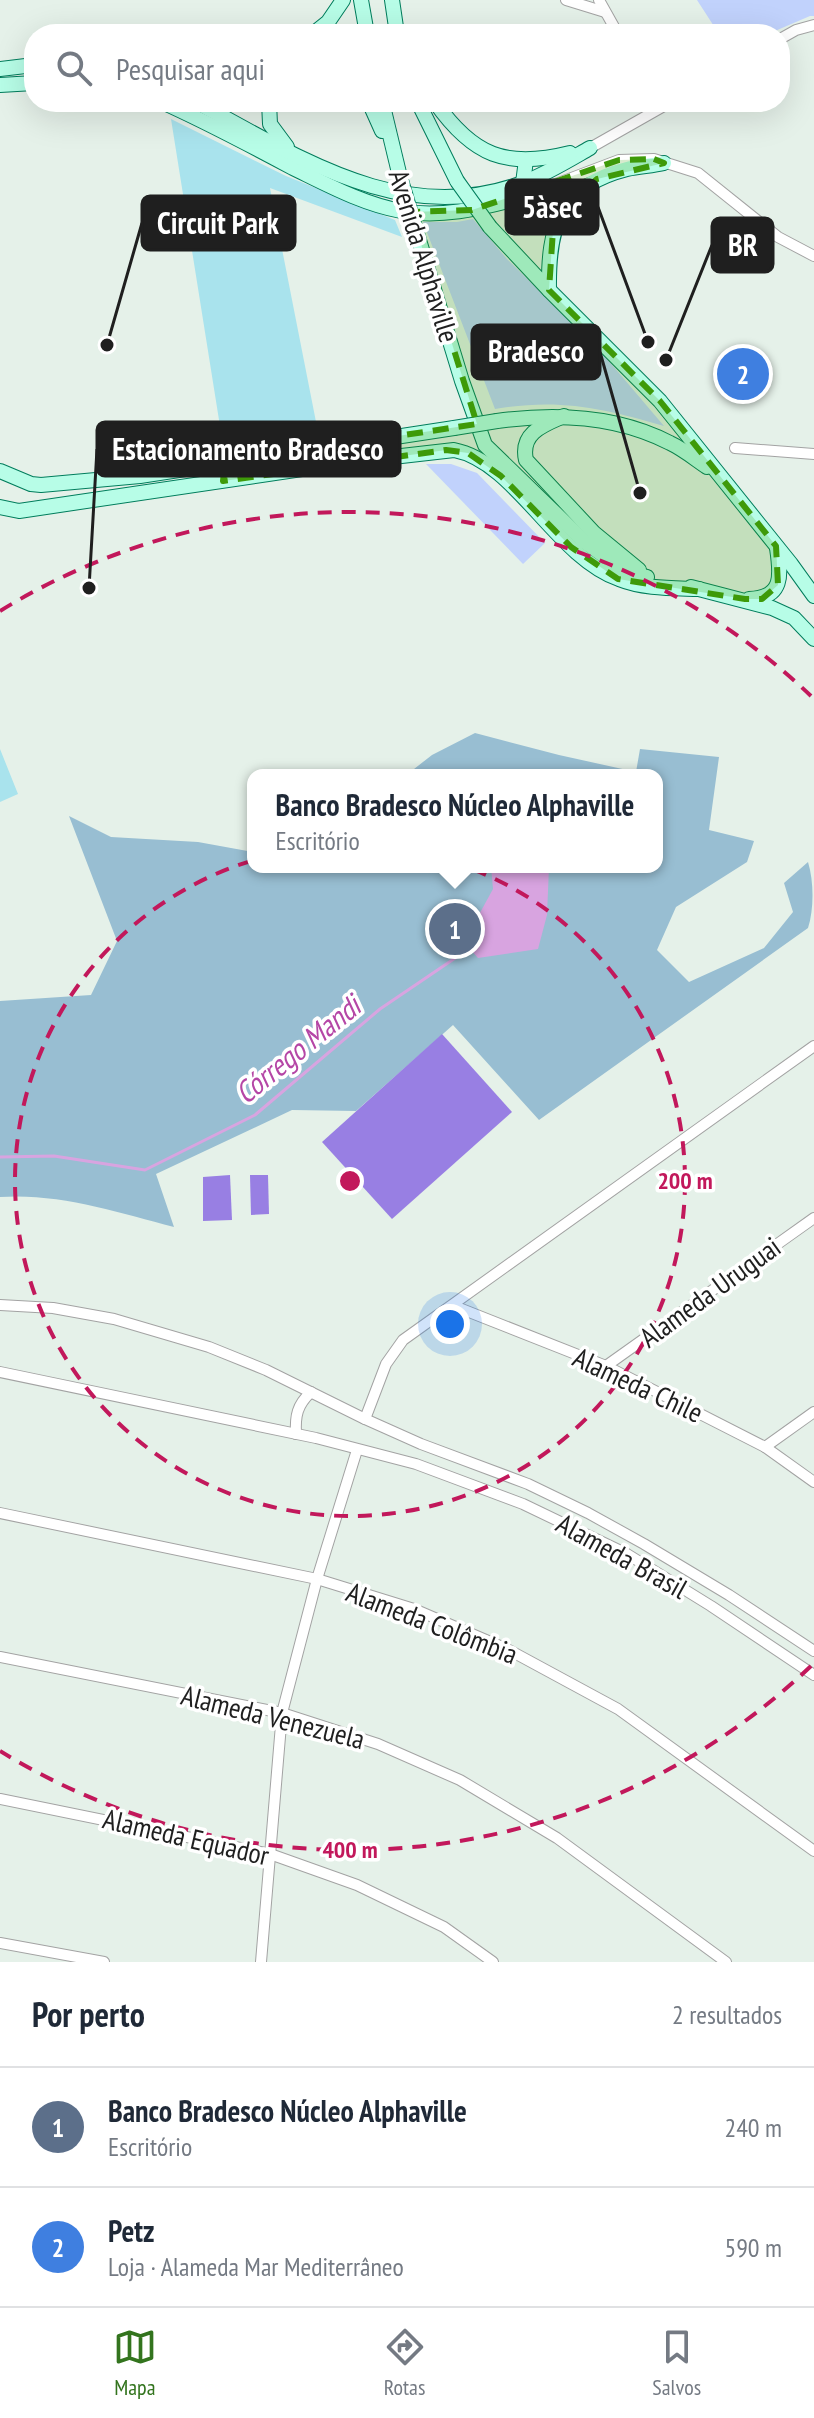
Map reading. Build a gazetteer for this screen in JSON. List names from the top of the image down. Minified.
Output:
{"streets":{"main road":["Avenida Alphaville"],"street":["Alameda Uruguai","Alameda Chile","Alameda Brasil","Alameda Colômbia","Alameda Venezuela","Alameda Equador"]},"crossings":[["Alameda Uruguai","Alameda Chile"]],"water":["Córrego Mandi"],"places":["5àsec","Circuit Park","BR","Bradesco","Estacionamento Bradesco"],"page":{"search":"Pesquisar aqui","pins":["2","1"],"popup":["Banco Bradesco Núcleo Alphaville","Escritório"],"heading":["Por perto","2 resultados"],"list":[{"mark":"1","name":"Banco Bradesco Núcleo Alphaville","note":"Escritório","value":"240 m"},{"mark":"2","name":"Petz","note":"Loja · Alameda Mar Mediterrâneo","value":"590 m"}],"nav":["Mapa","Rotas","Salvos"]},"rings":["200 m","400 m"]}
